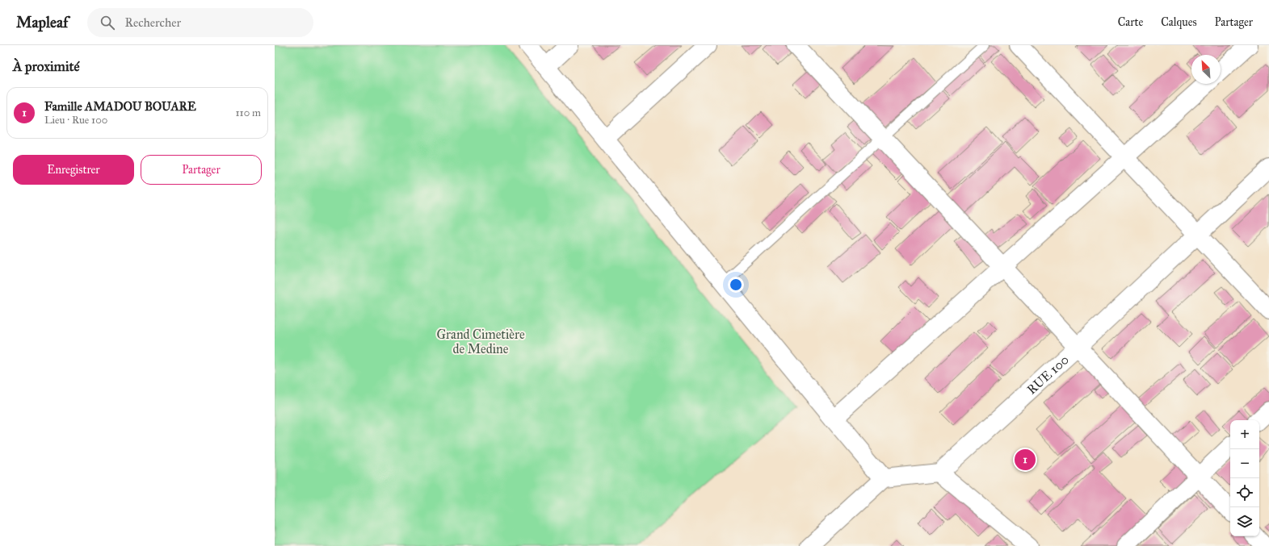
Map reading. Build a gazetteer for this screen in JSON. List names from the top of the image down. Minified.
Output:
{"streets":{"street":["RUE 100"]},"parks":["Grand Cimetière de Medine"],"north":"top left","page":{"header":"Mapleaf","search":"Rechercher","nav":["Carte","Calques","Partager"],"heading":"À proximité","list":[{"mark":"1","name":"Famille AMADOU BOUARE","note":"Lieu · Rue 100","value":"110 m"}],"buttons":["Enregistrer","Partager"],"map_buttons":["+","−"],"pins":"1"}}
